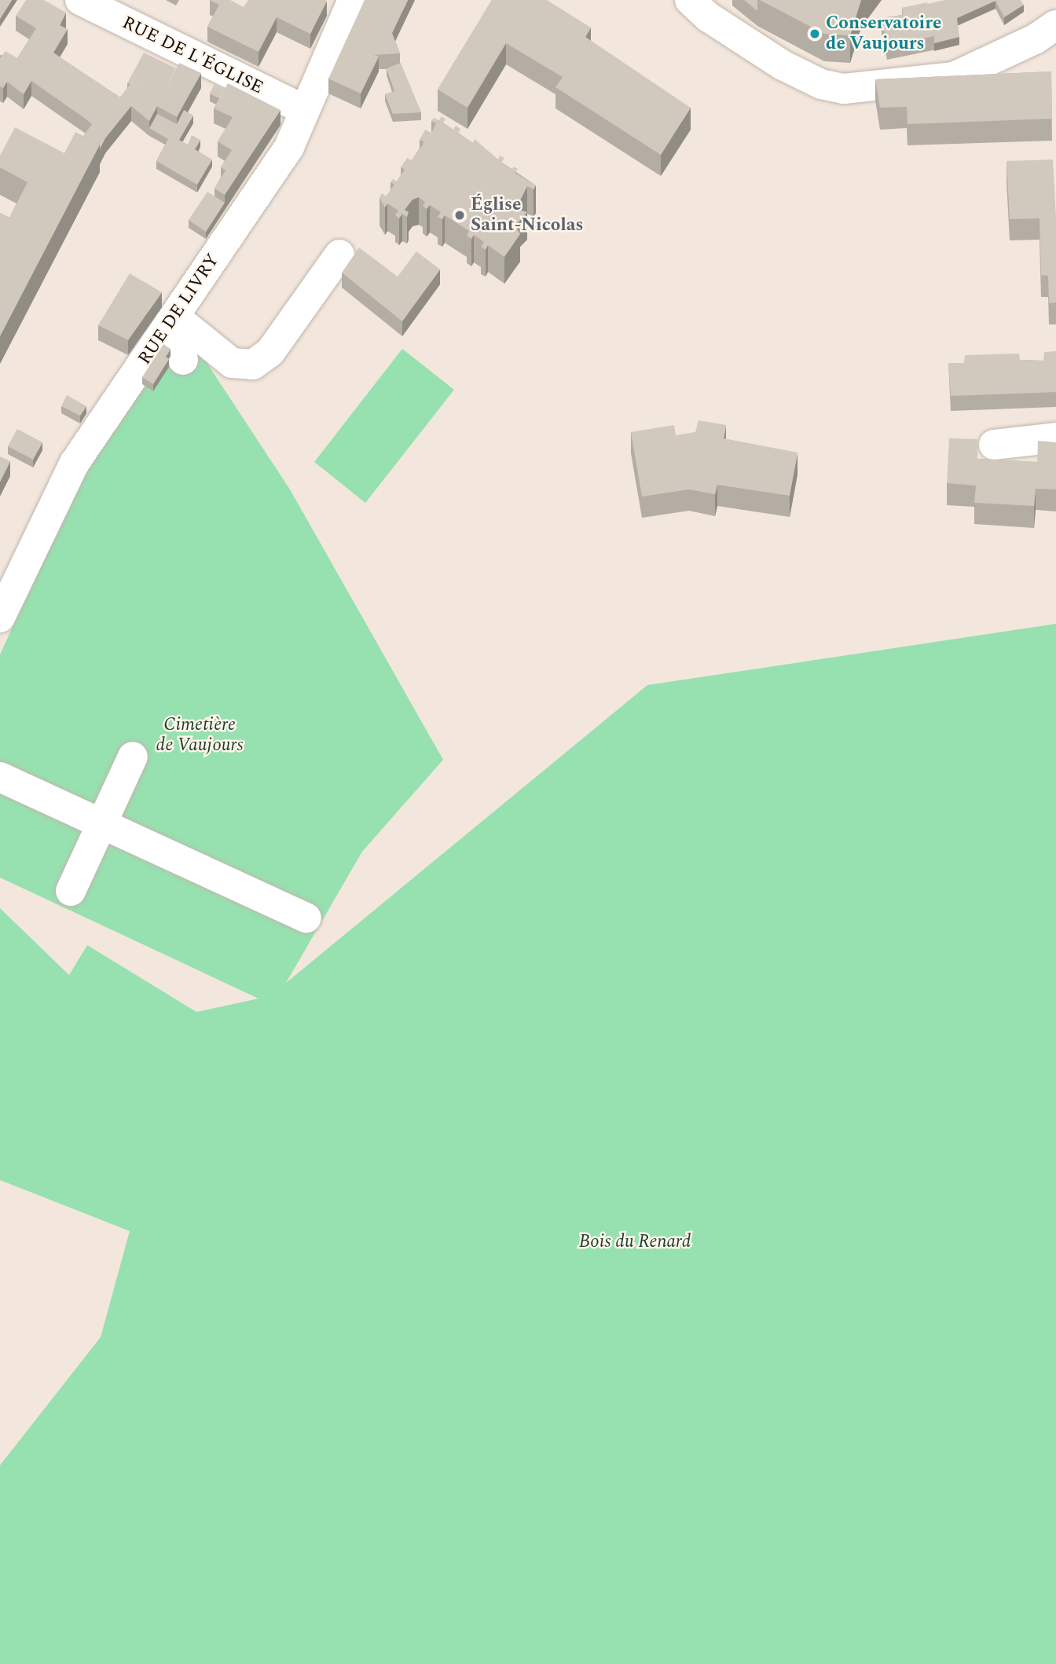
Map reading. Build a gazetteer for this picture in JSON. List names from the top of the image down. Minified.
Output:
{"streets":{"street":["RUE DE L'ÉGLISE","RUE DE LIVRY"]},"crossings":[["RUE DE L'ÉGLISE","RUE DE LIVRY"]],"parks":["Cimetière de Vaujours","Bois du Renard"],"places":["Conservatoire de Vaujours","Église Saint-Nicolas"]}
